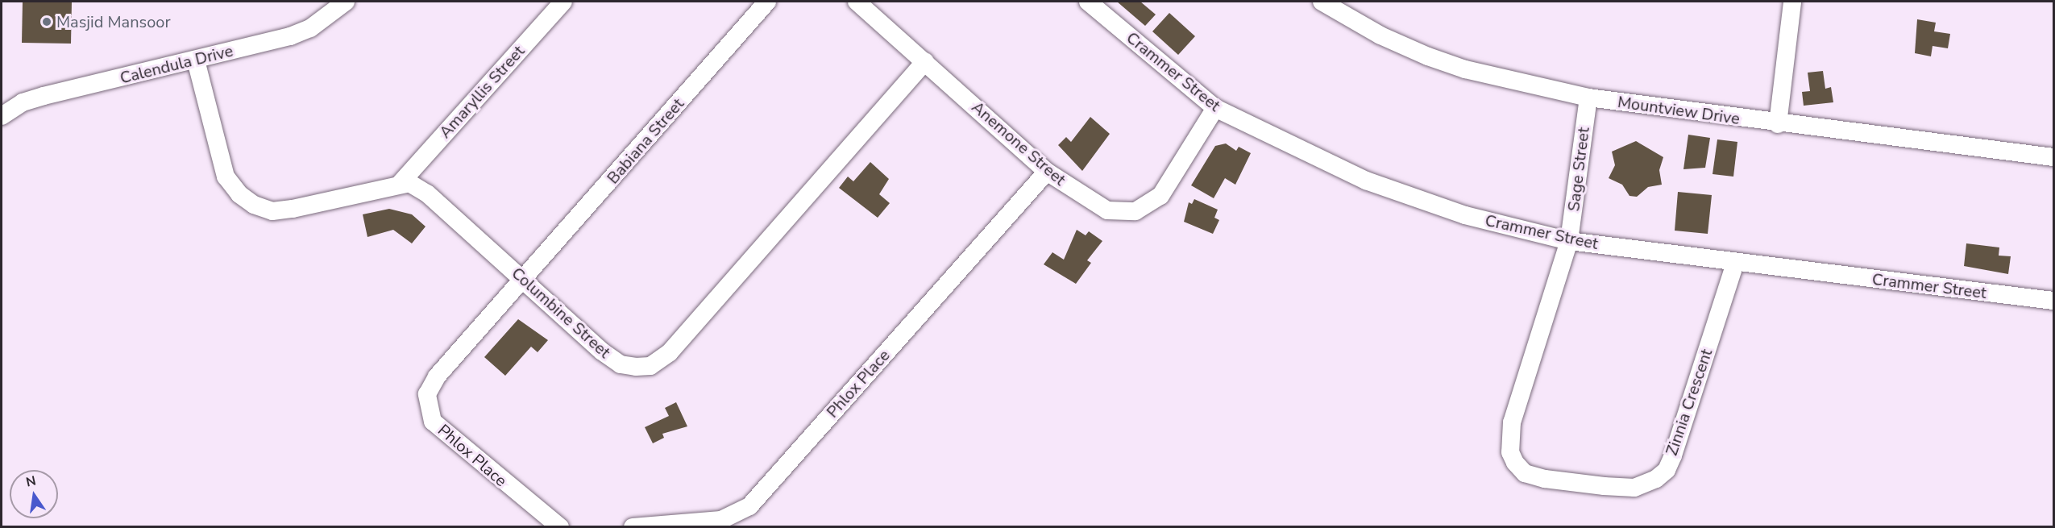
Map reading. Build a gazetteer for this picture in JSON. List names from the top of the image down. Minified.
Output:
{"streets":{"street":["Calendula Drive","Crammer Street","Amaryllis Street","Mountview Drive","Babiana Street","Anemone Street","Sage Street","Columbine Street","Phlox Place","Zinnia Crescent"]},"crossings":[["Crammer Street","Anemone Street"],["Crammer Street","Sage Street"],["Crammer Street","Zinnia Crescent"],["Amaryllis Street","Columbine Street"],["Mountview Drive","Sage Street"],["Babiana Street","Columbine Street"],["Babiana Street","Phlox Place"],["Anemone Street","Columbine Street"],["Anemone Street","Phlox Place"],["Sage Street","Zinnia Crescent"],["Columbine Street","Phlox Place"]],"places":["Masjid Mansoor"],"north":"top"}
